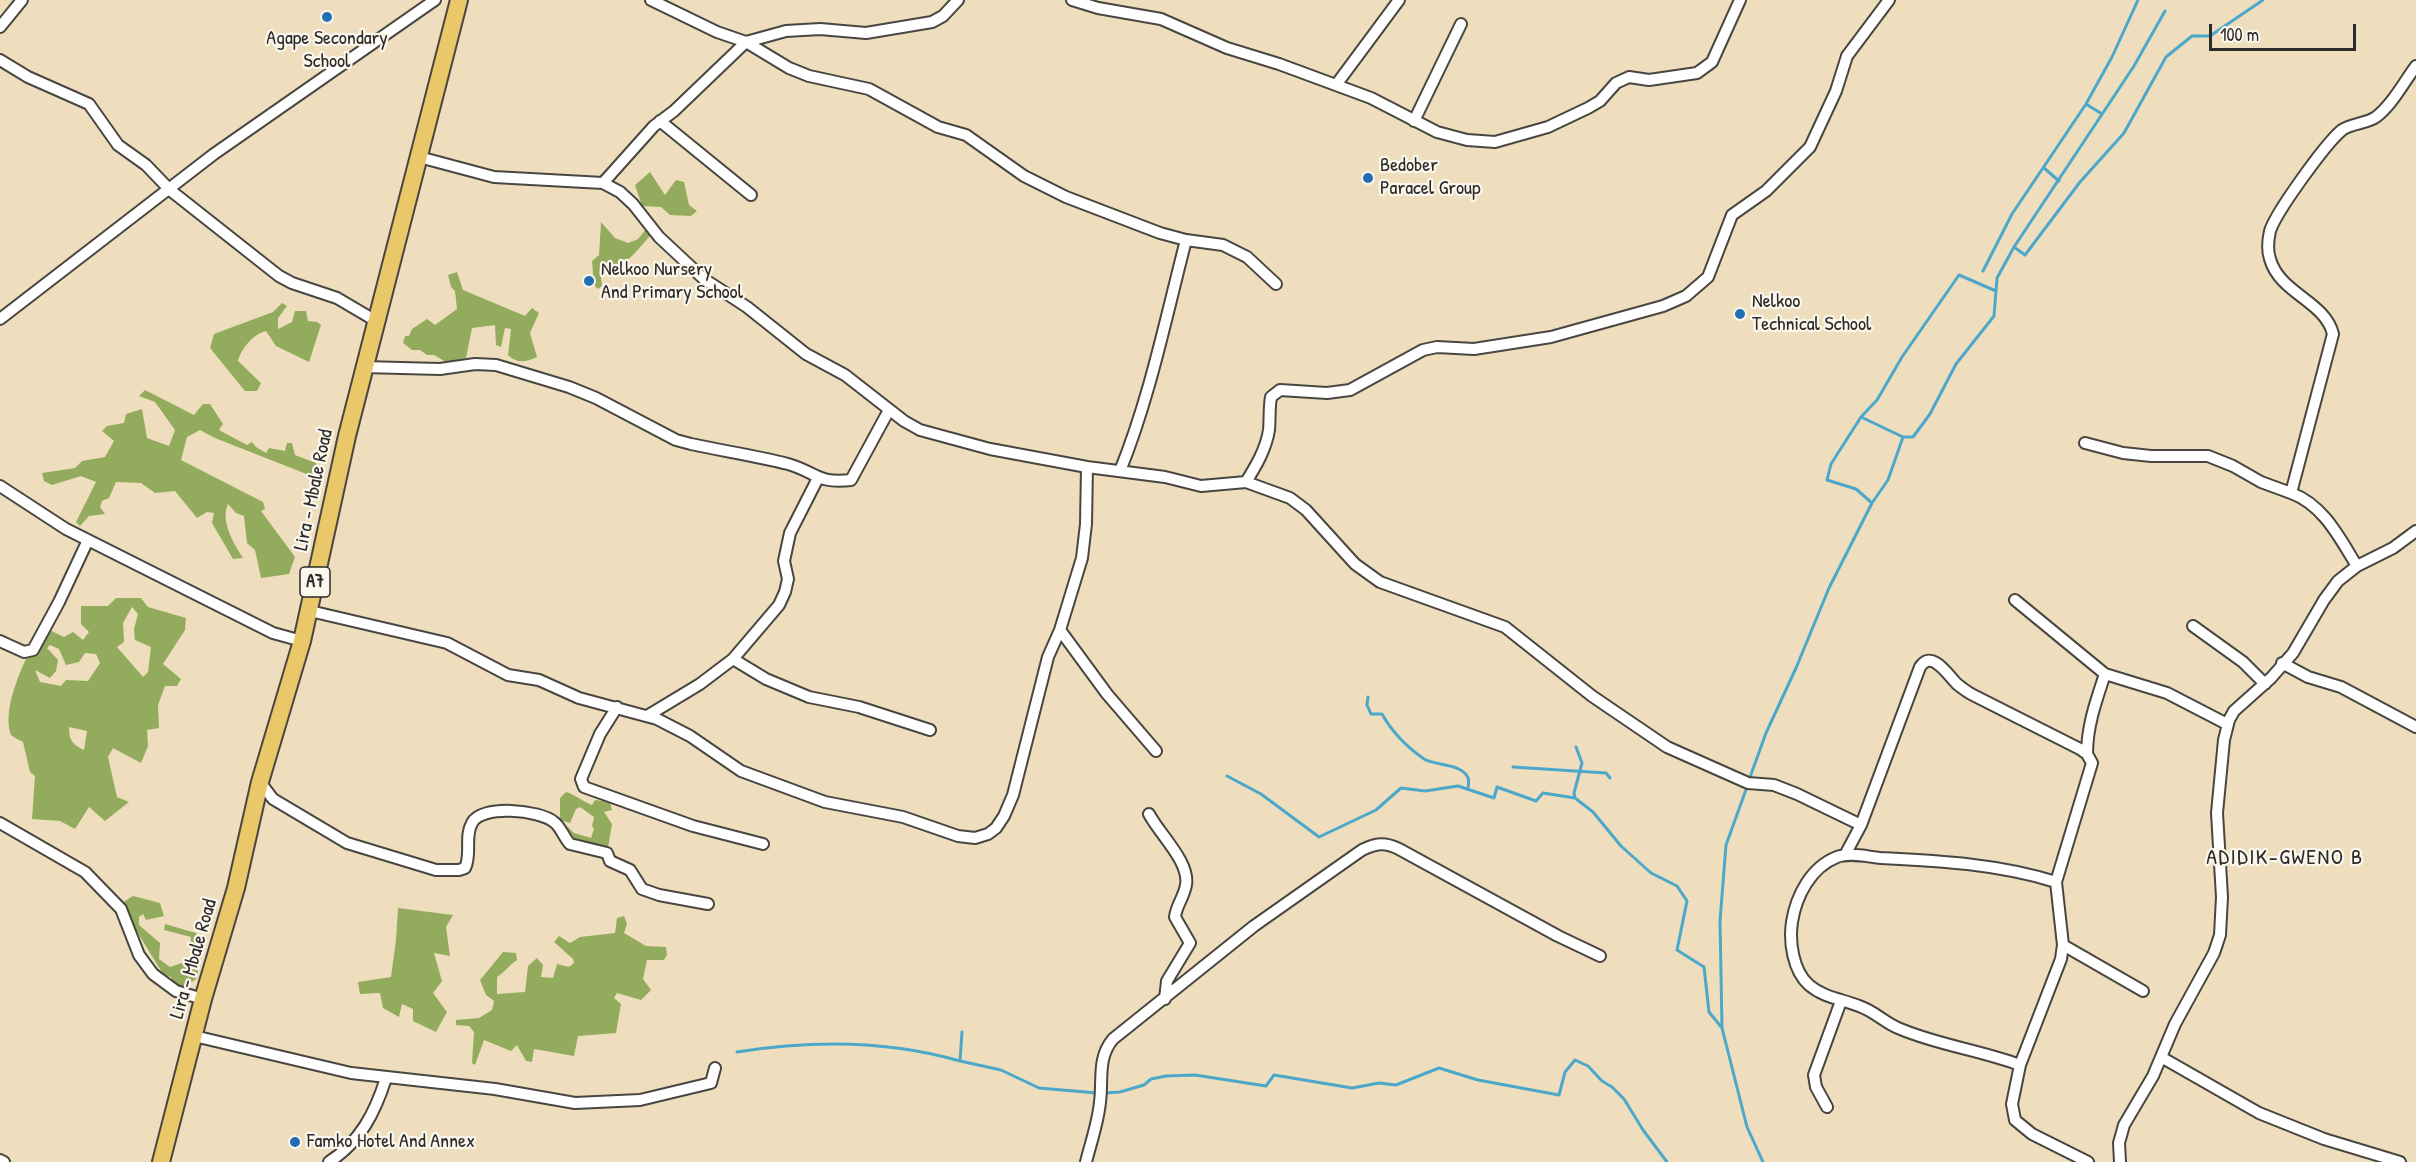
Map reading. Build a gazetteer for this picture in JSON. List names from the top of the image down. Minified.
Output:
{"streets":{"main road":["Lira - Mbale Road","A7"]},"districts":["ADIDIK-GWENO B"],"places":["Agape Secondary School","Bedober Paracel Group","Nelkoo Nursery And Primary School","Nelkoo Technical School","Famko Hotel And Annex"],"scale_bar":"100 m"}
